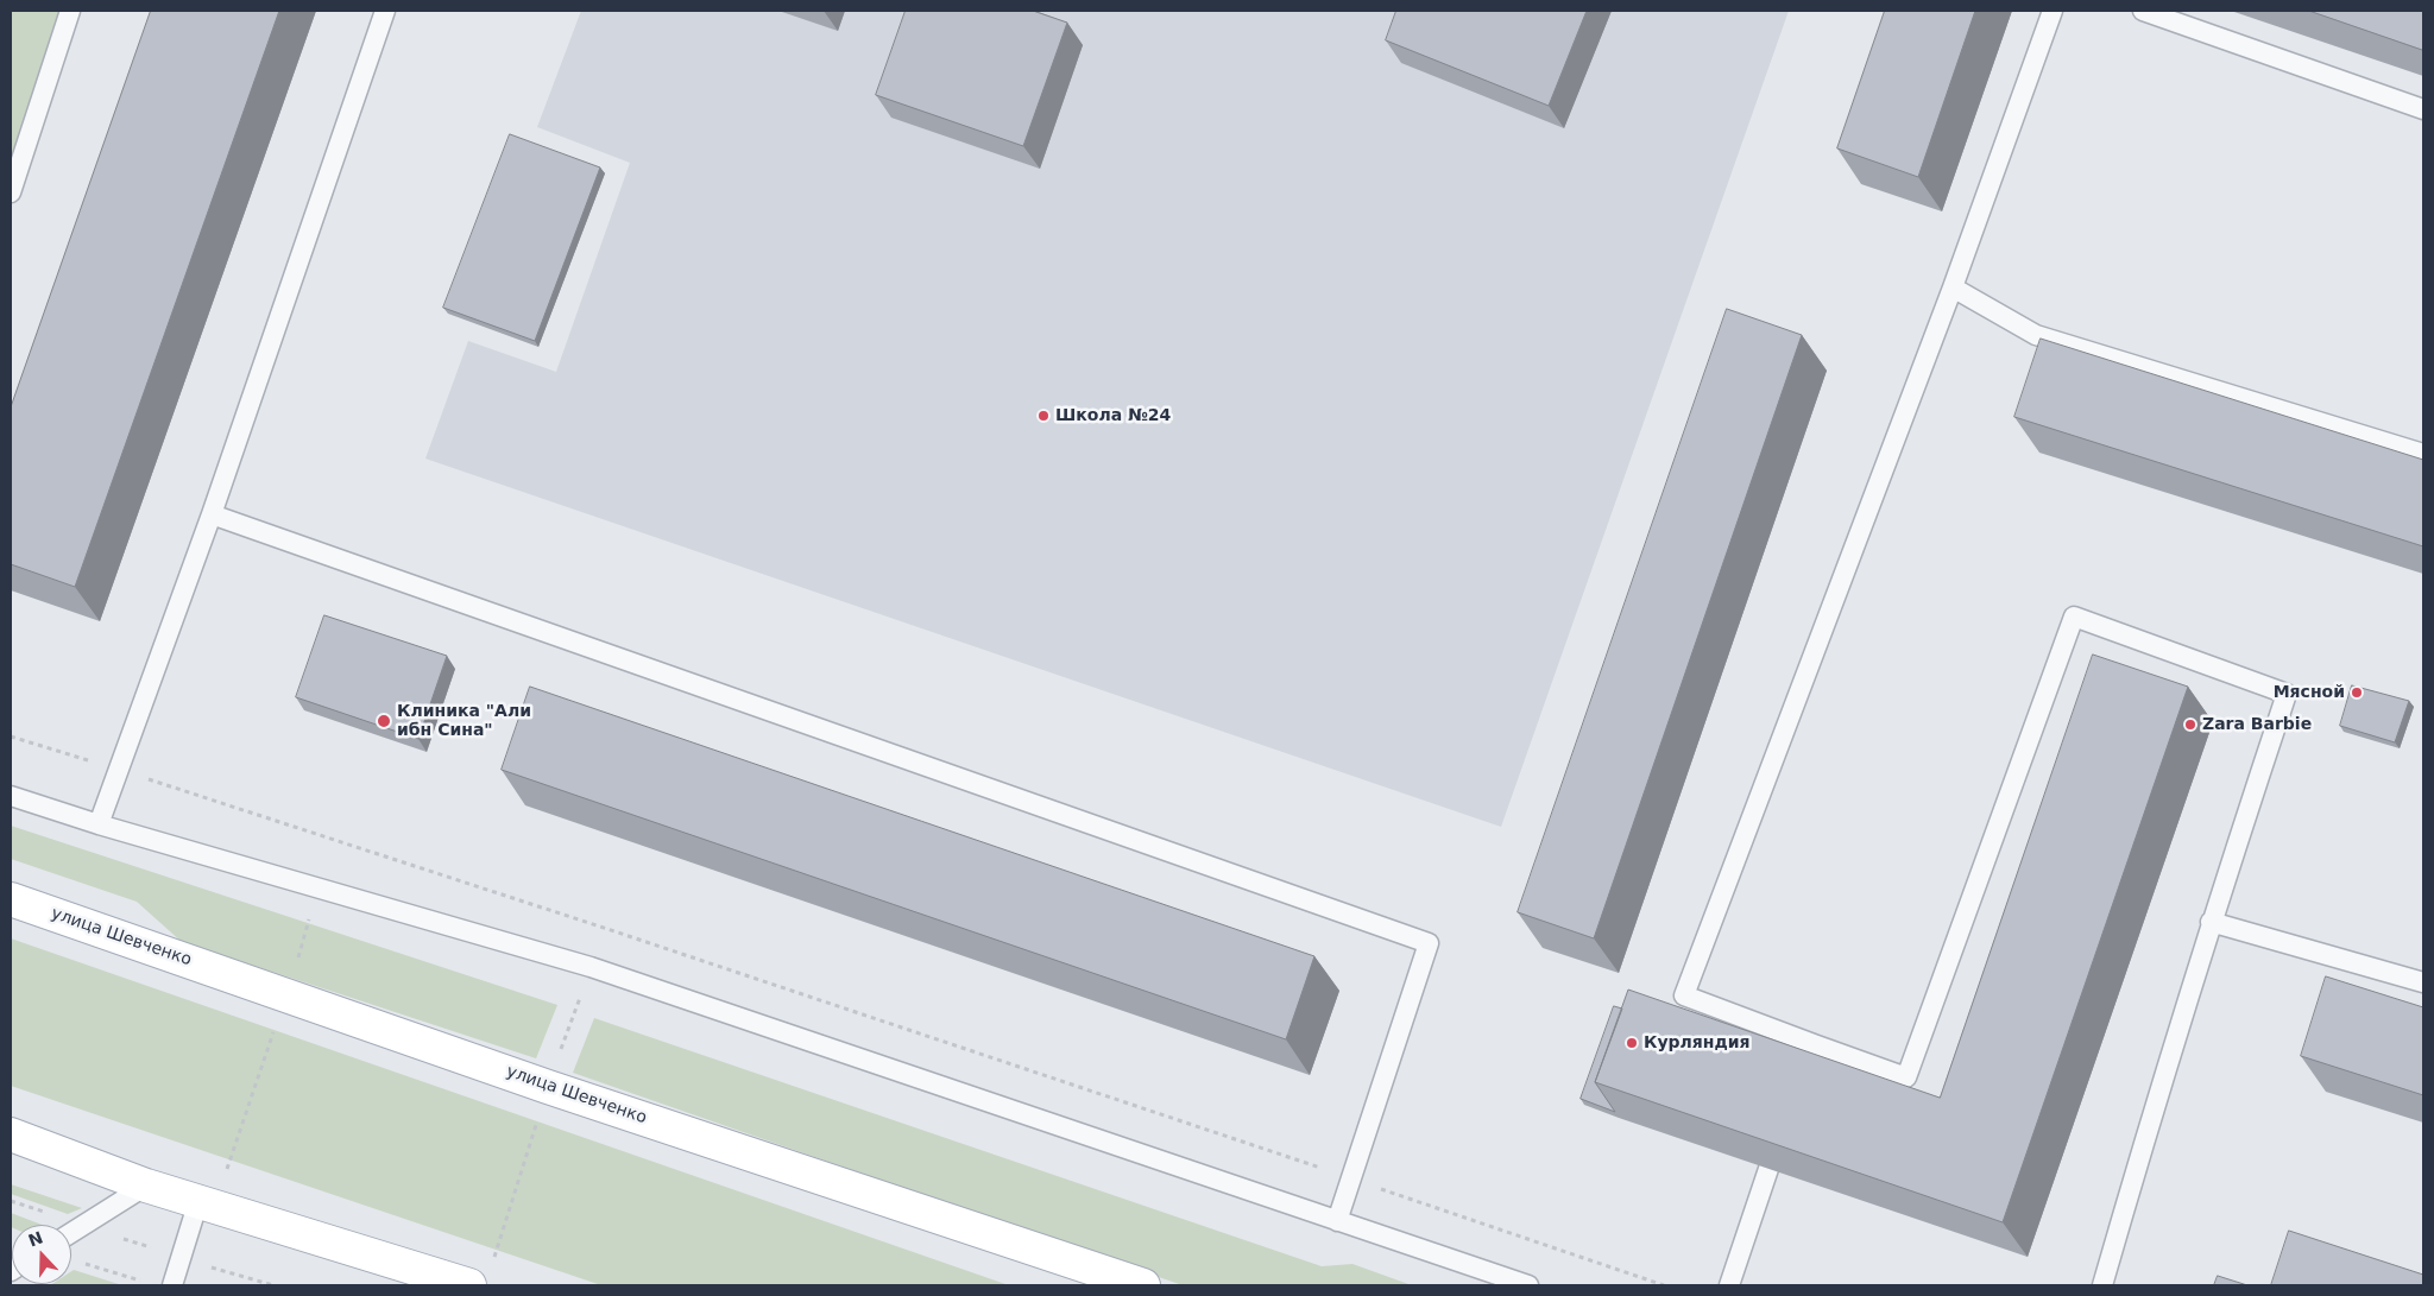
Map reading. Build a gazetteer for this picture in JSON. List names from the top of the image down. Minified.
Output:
{"streets":{"main road":["улица Шевченко"]},"places":["Школа №24","Мясной","Клиника \"Али ибн Сина\"","Zara Barbie","Курляндия"],"north":"top"}
